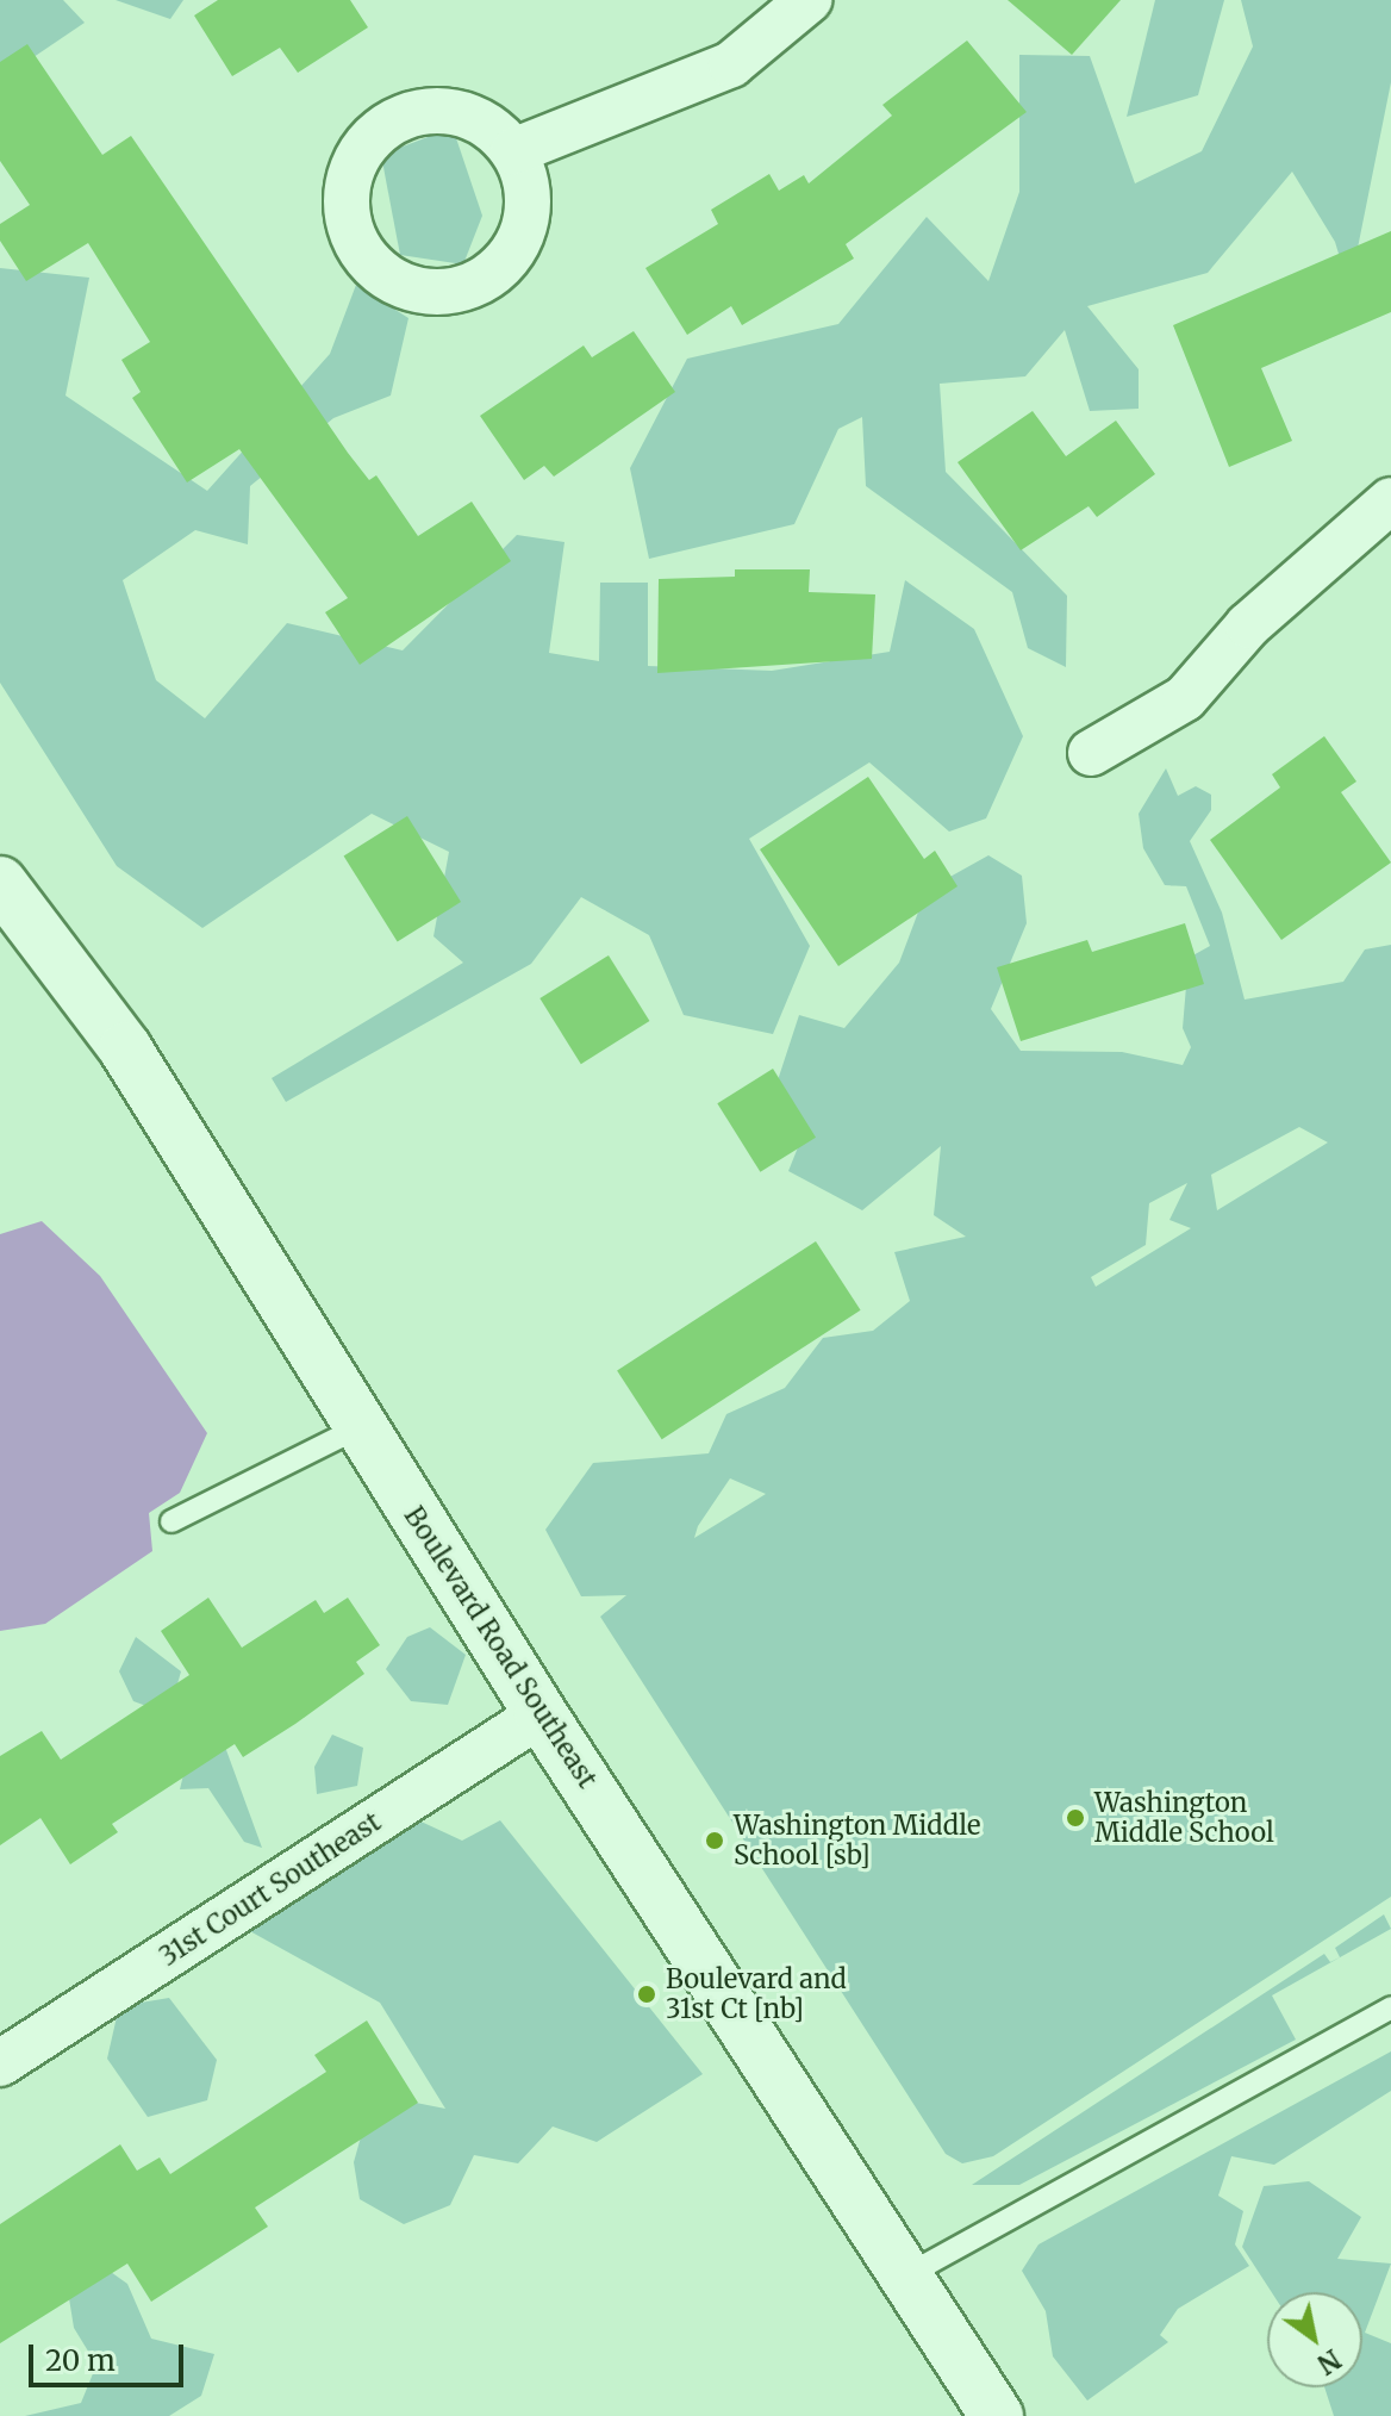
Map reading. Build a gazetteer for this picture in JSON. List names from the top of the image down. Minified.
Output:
{"streets":{"street":["Boulevard Road Southeast","31st Court Southeast"]},"crossings":[["Boulevard Road Southeast","31st Court Southeast"]],"places":["Washington Middle School","Washington Middle School [sb]","Boulevard and 31st Ct [nb]"],"scale_bar":"20 m","north":"bottom right"}
